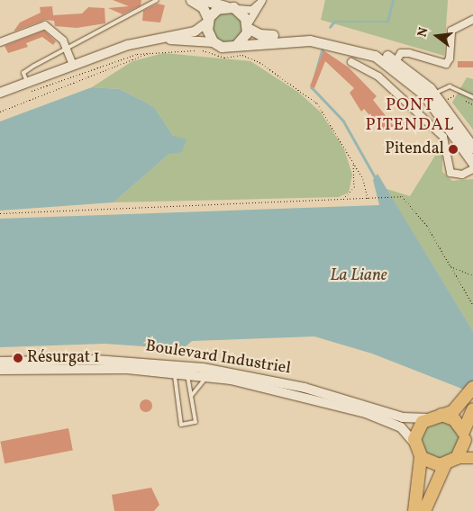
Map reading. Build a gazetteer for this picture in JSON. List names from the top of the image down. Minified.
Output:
{"streets":{"street":["Boulevard Industriel"]},"districts":["PONT PITENDAL"],"water":["La Liane"],"places":["Pitendal","Résurgat 1"],"north":"left"}
